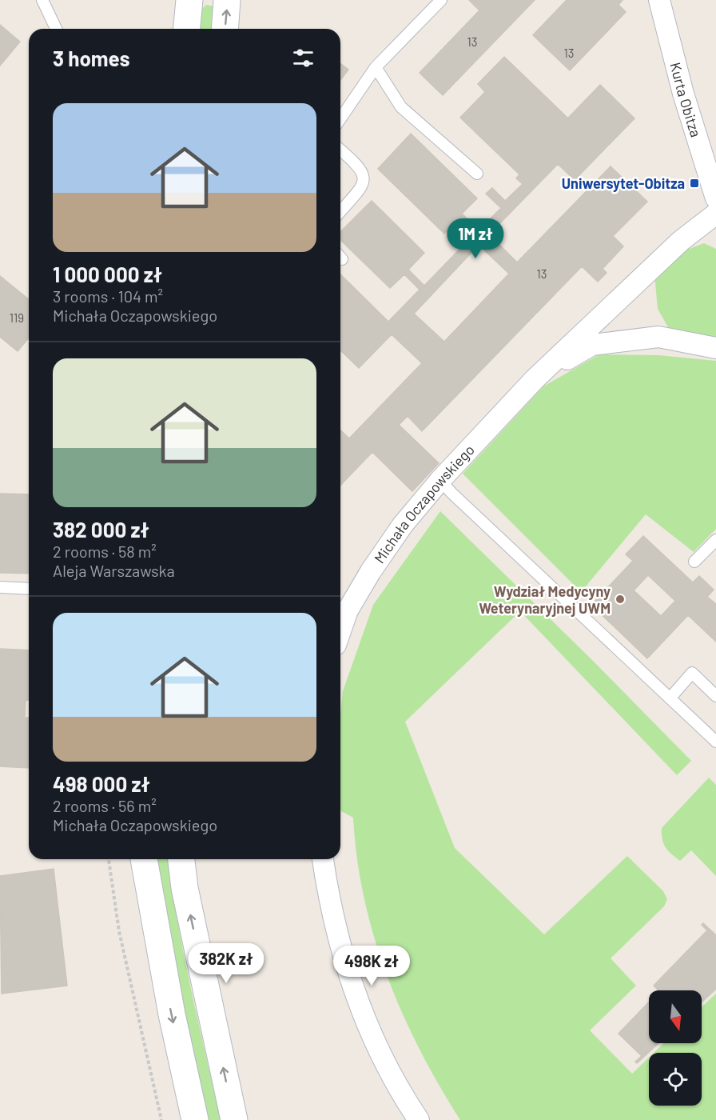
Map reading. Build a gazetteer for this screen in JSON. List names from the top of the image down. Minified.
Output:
{"streets":{"street":["Kurta Obitza","Michała Oczapowskiego"]},"places":{"transit":["Uniwersytet-Obitza"],"other":["Wydział Medycyny Weterynaryjnej UWM"]},"house_numbers":["13","13","13","119"],"north":"bottom","page":{"heading":"3 homes","list":[{"name":"1 000 000 zł","note":"3 rooms · 104 m² · Michała Oczapowskiego"},{"name":"382 000 zł","note":"2 rooms · 58 m² · Aleja Warszawska"},{"name":"498 000 zł","note":"2 rooms · 56 m² · Michała Oczapowskiego"}],"price":["1M zł","382K zł","498K zł"]}}
